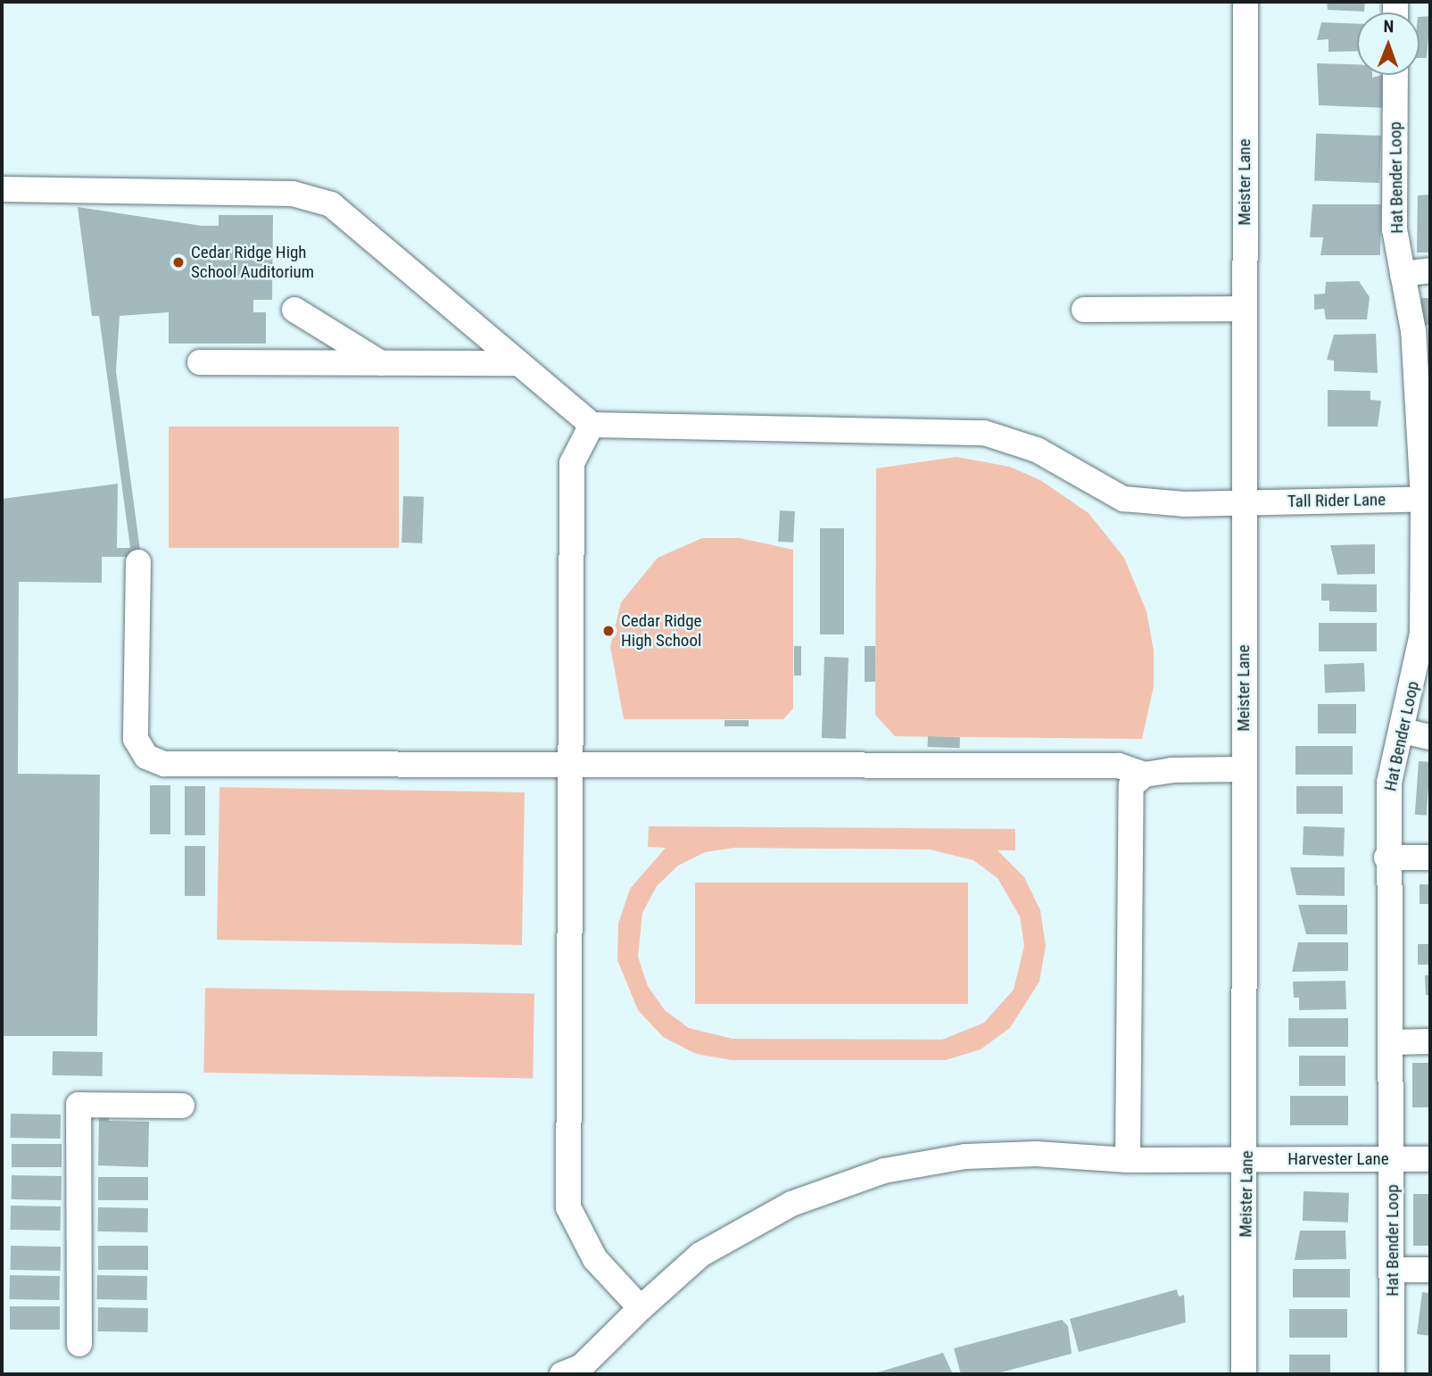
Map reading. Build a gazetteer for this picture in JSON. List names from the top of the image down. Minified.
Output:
{"streets":{"street":["Hat Bender Loop","Meister Lane","Tall Rider Lane","Harvester Lane"]},"crossings":[["Hat Bender Loop","Tall Rider Lane"],["Hat Bender Loop","Harvester Lane"],["Meister Lane","Tall Rider Lane"],["Meister Lane","Harvester Lane"]],"places":["Cedar Ridge High School Auditorium","Cedar Ridge High School"],"north":"top"}
